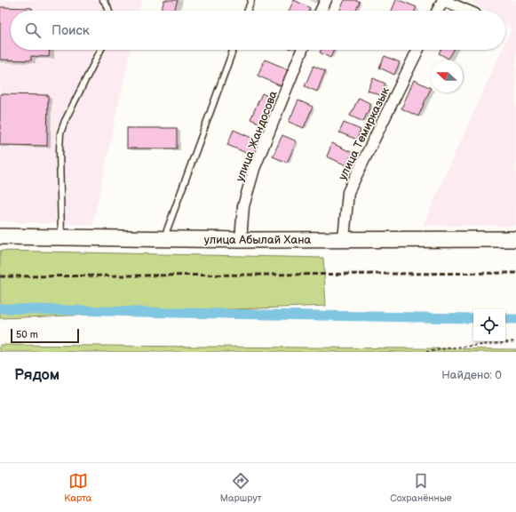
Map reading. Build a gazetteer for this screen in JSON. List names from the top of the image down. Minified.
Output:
{"streets":{"main road":["улица Абылай Хана"],"street":["улица Темирказык","улица Жандосова"]},"crossings":[["улица Темирказык","улица Абылай Хана"],["улица Жандосова","улица Абылай Хана"]],"scale_bar":"50 m","north":"left","page":{"search":"Поиск","scale":"50 m","heading":["Рядом","Найдено: 0"],"nav":["Карта","Маршрут","Сохранённые"]}}
